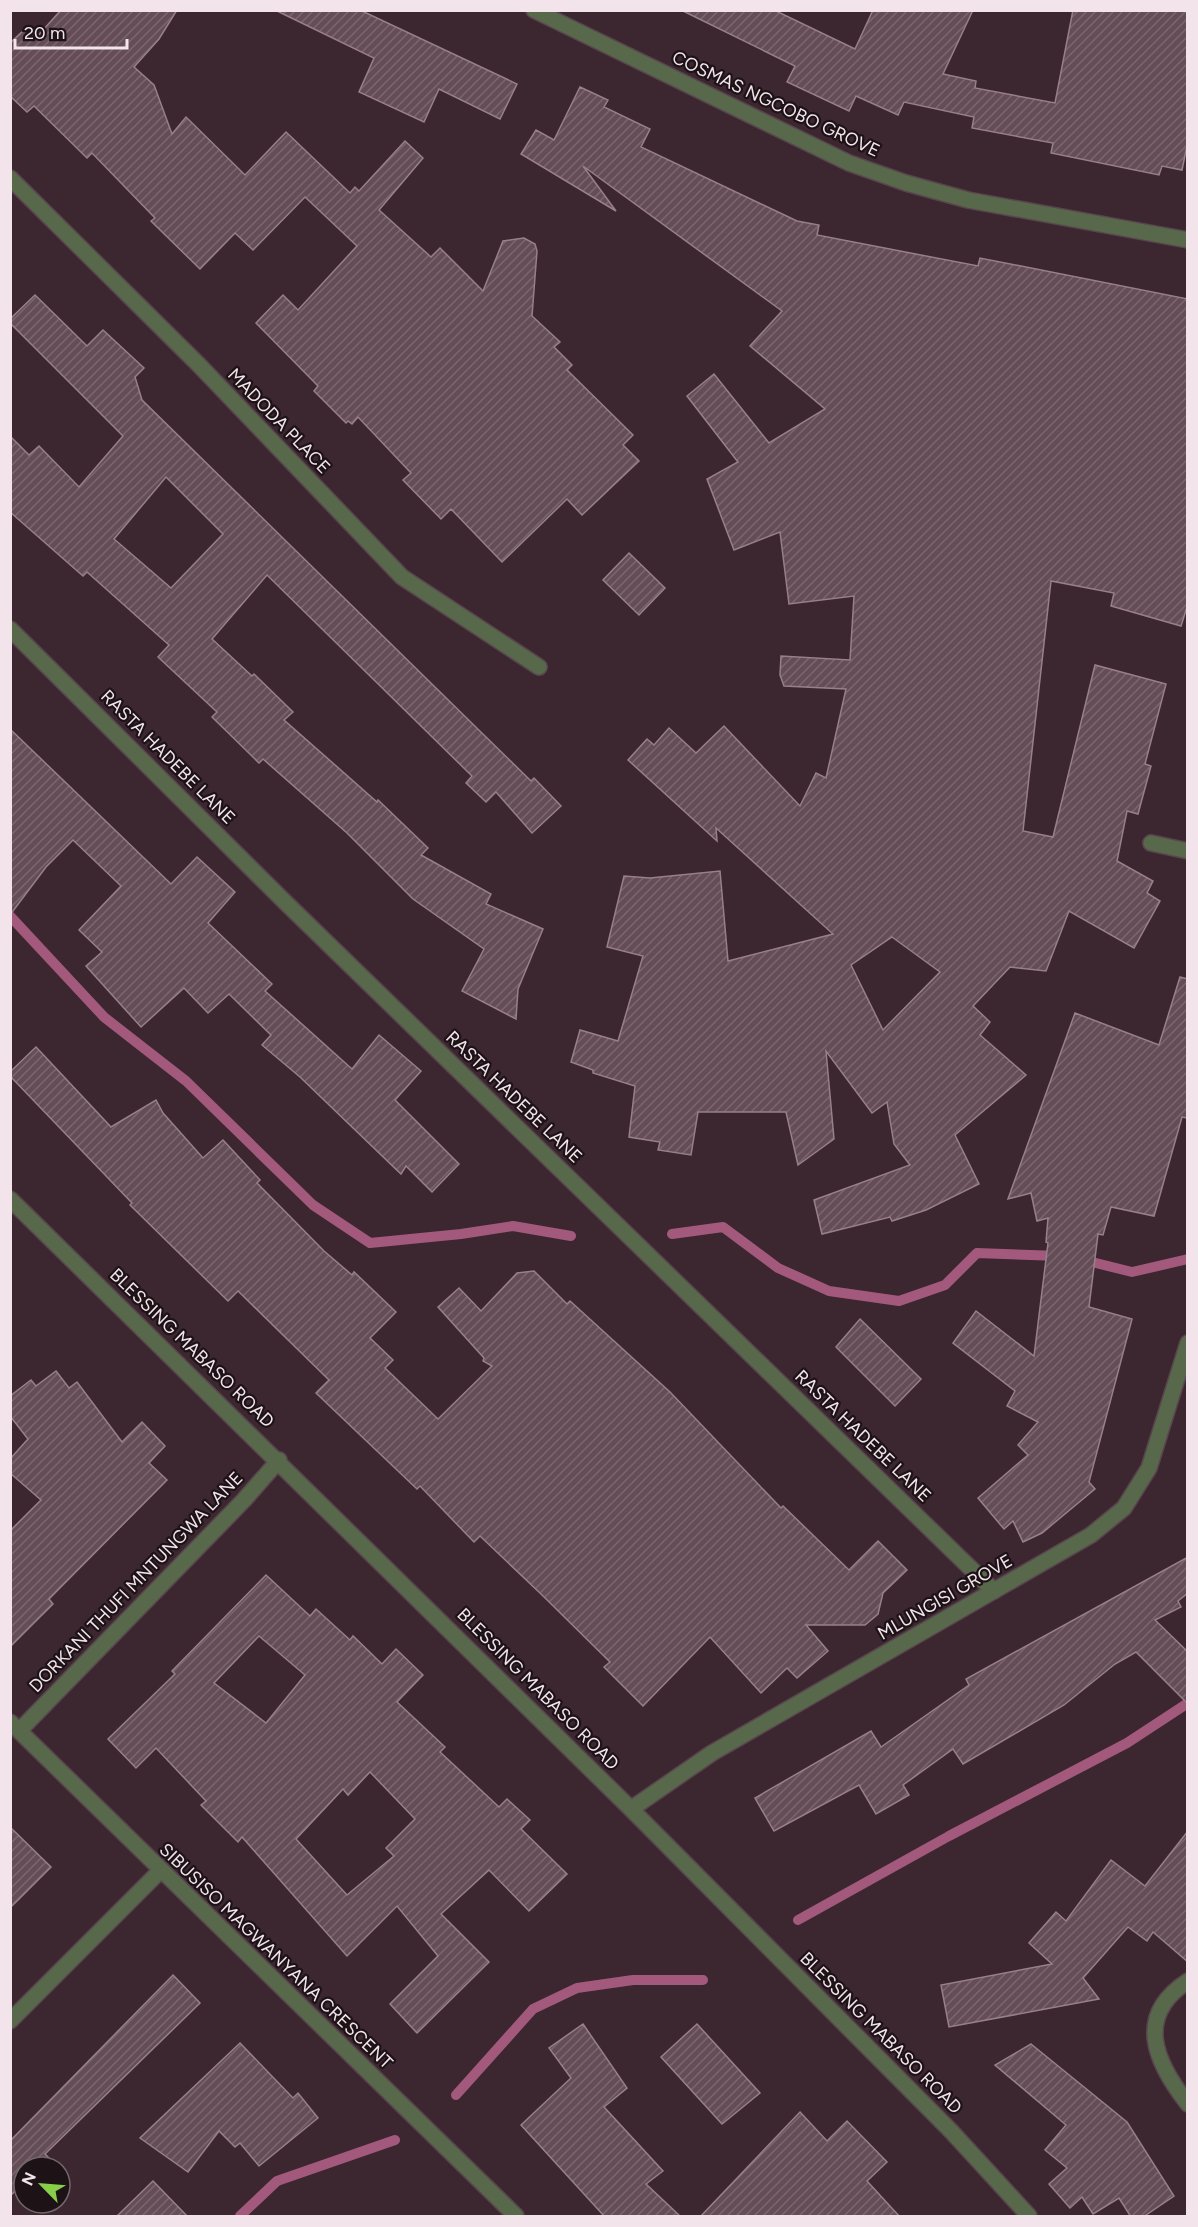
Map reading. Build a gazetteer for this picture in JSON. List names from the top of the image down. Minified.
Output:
{"streets":{"street":["COSMAS NGCOBO GROVE","MADODA PLACE","RASTA HADEBE LANE","BLESSING MABASO ROAD","DORKANI THUFI MNTUNGWA LANE","MLUNGISI GROVE","SIBUSISO MAGWANYANA CRESCENT"]},"crossings":[["RASTA HADEBE LANE","MLUNGISI GROVE"],["BLESSING MABASO ROAD","DORKANI THUFI MNTUNGWA LANE"],["BLESSING MABASO ROAD","MLUNGISI GROVE"],["DORKANI THUFI MNTUNGWA LANE","SIBUSISO MAGWANYANA CRESCENT"]],"scale_bar":"20 m","north":"top left"}
